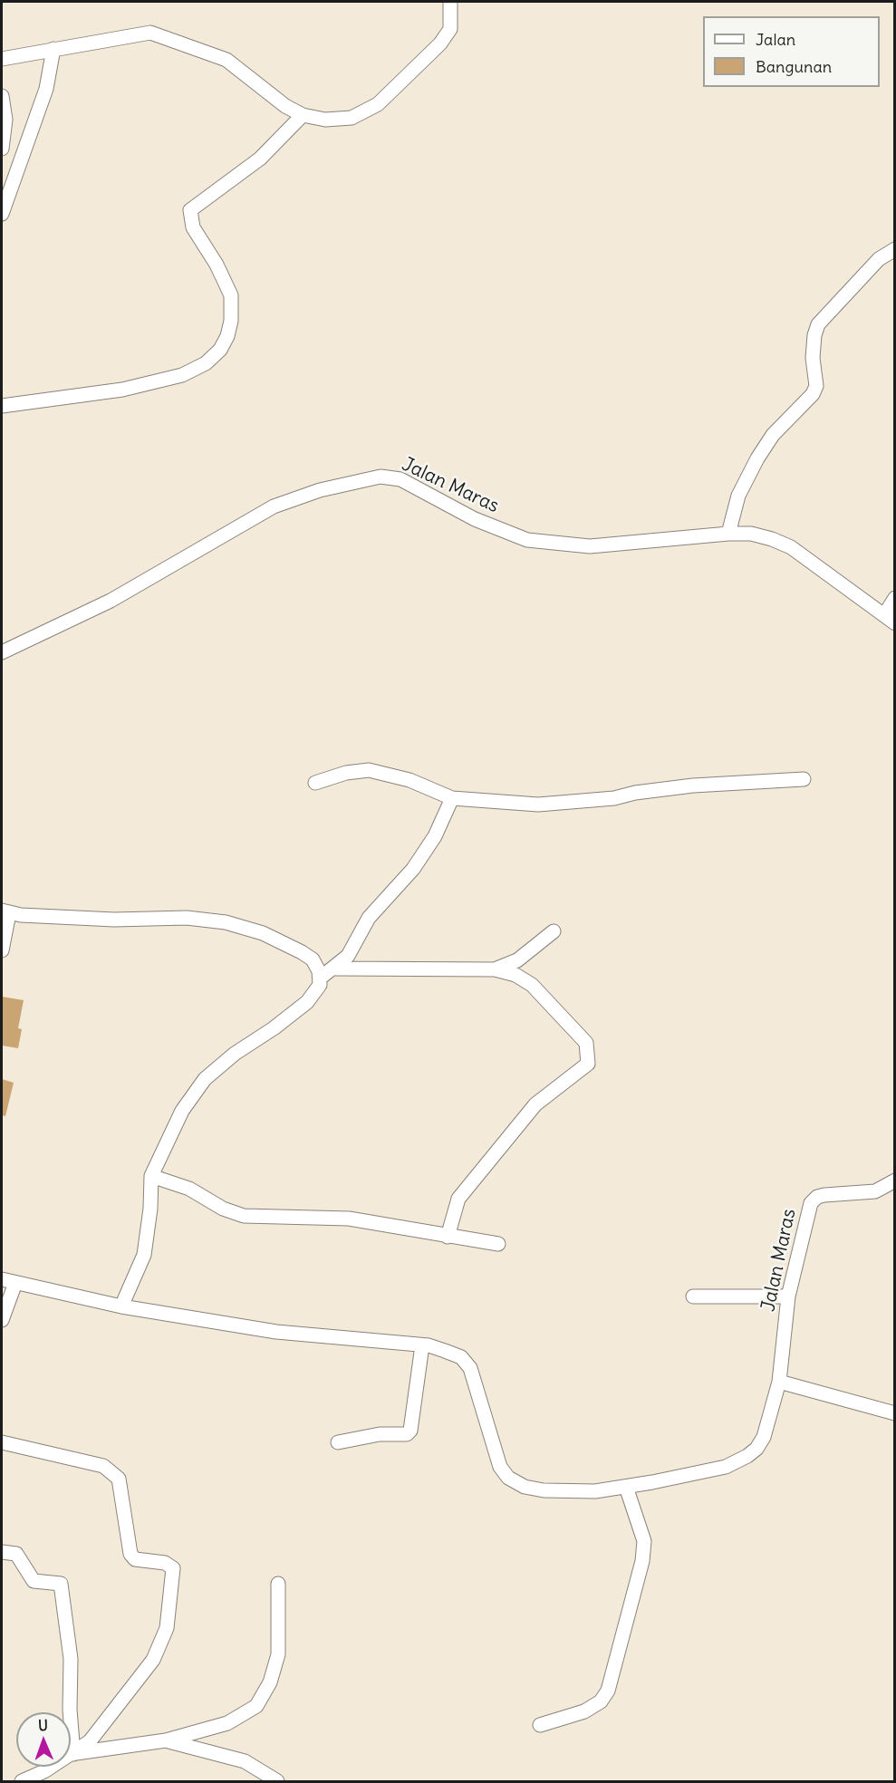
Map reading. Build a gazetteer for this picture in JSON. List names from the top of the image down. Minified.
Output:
{"streets":{"street":["Jalan Maras"]},"legend":["Jalan","Bangunan"],"north":"top"}
